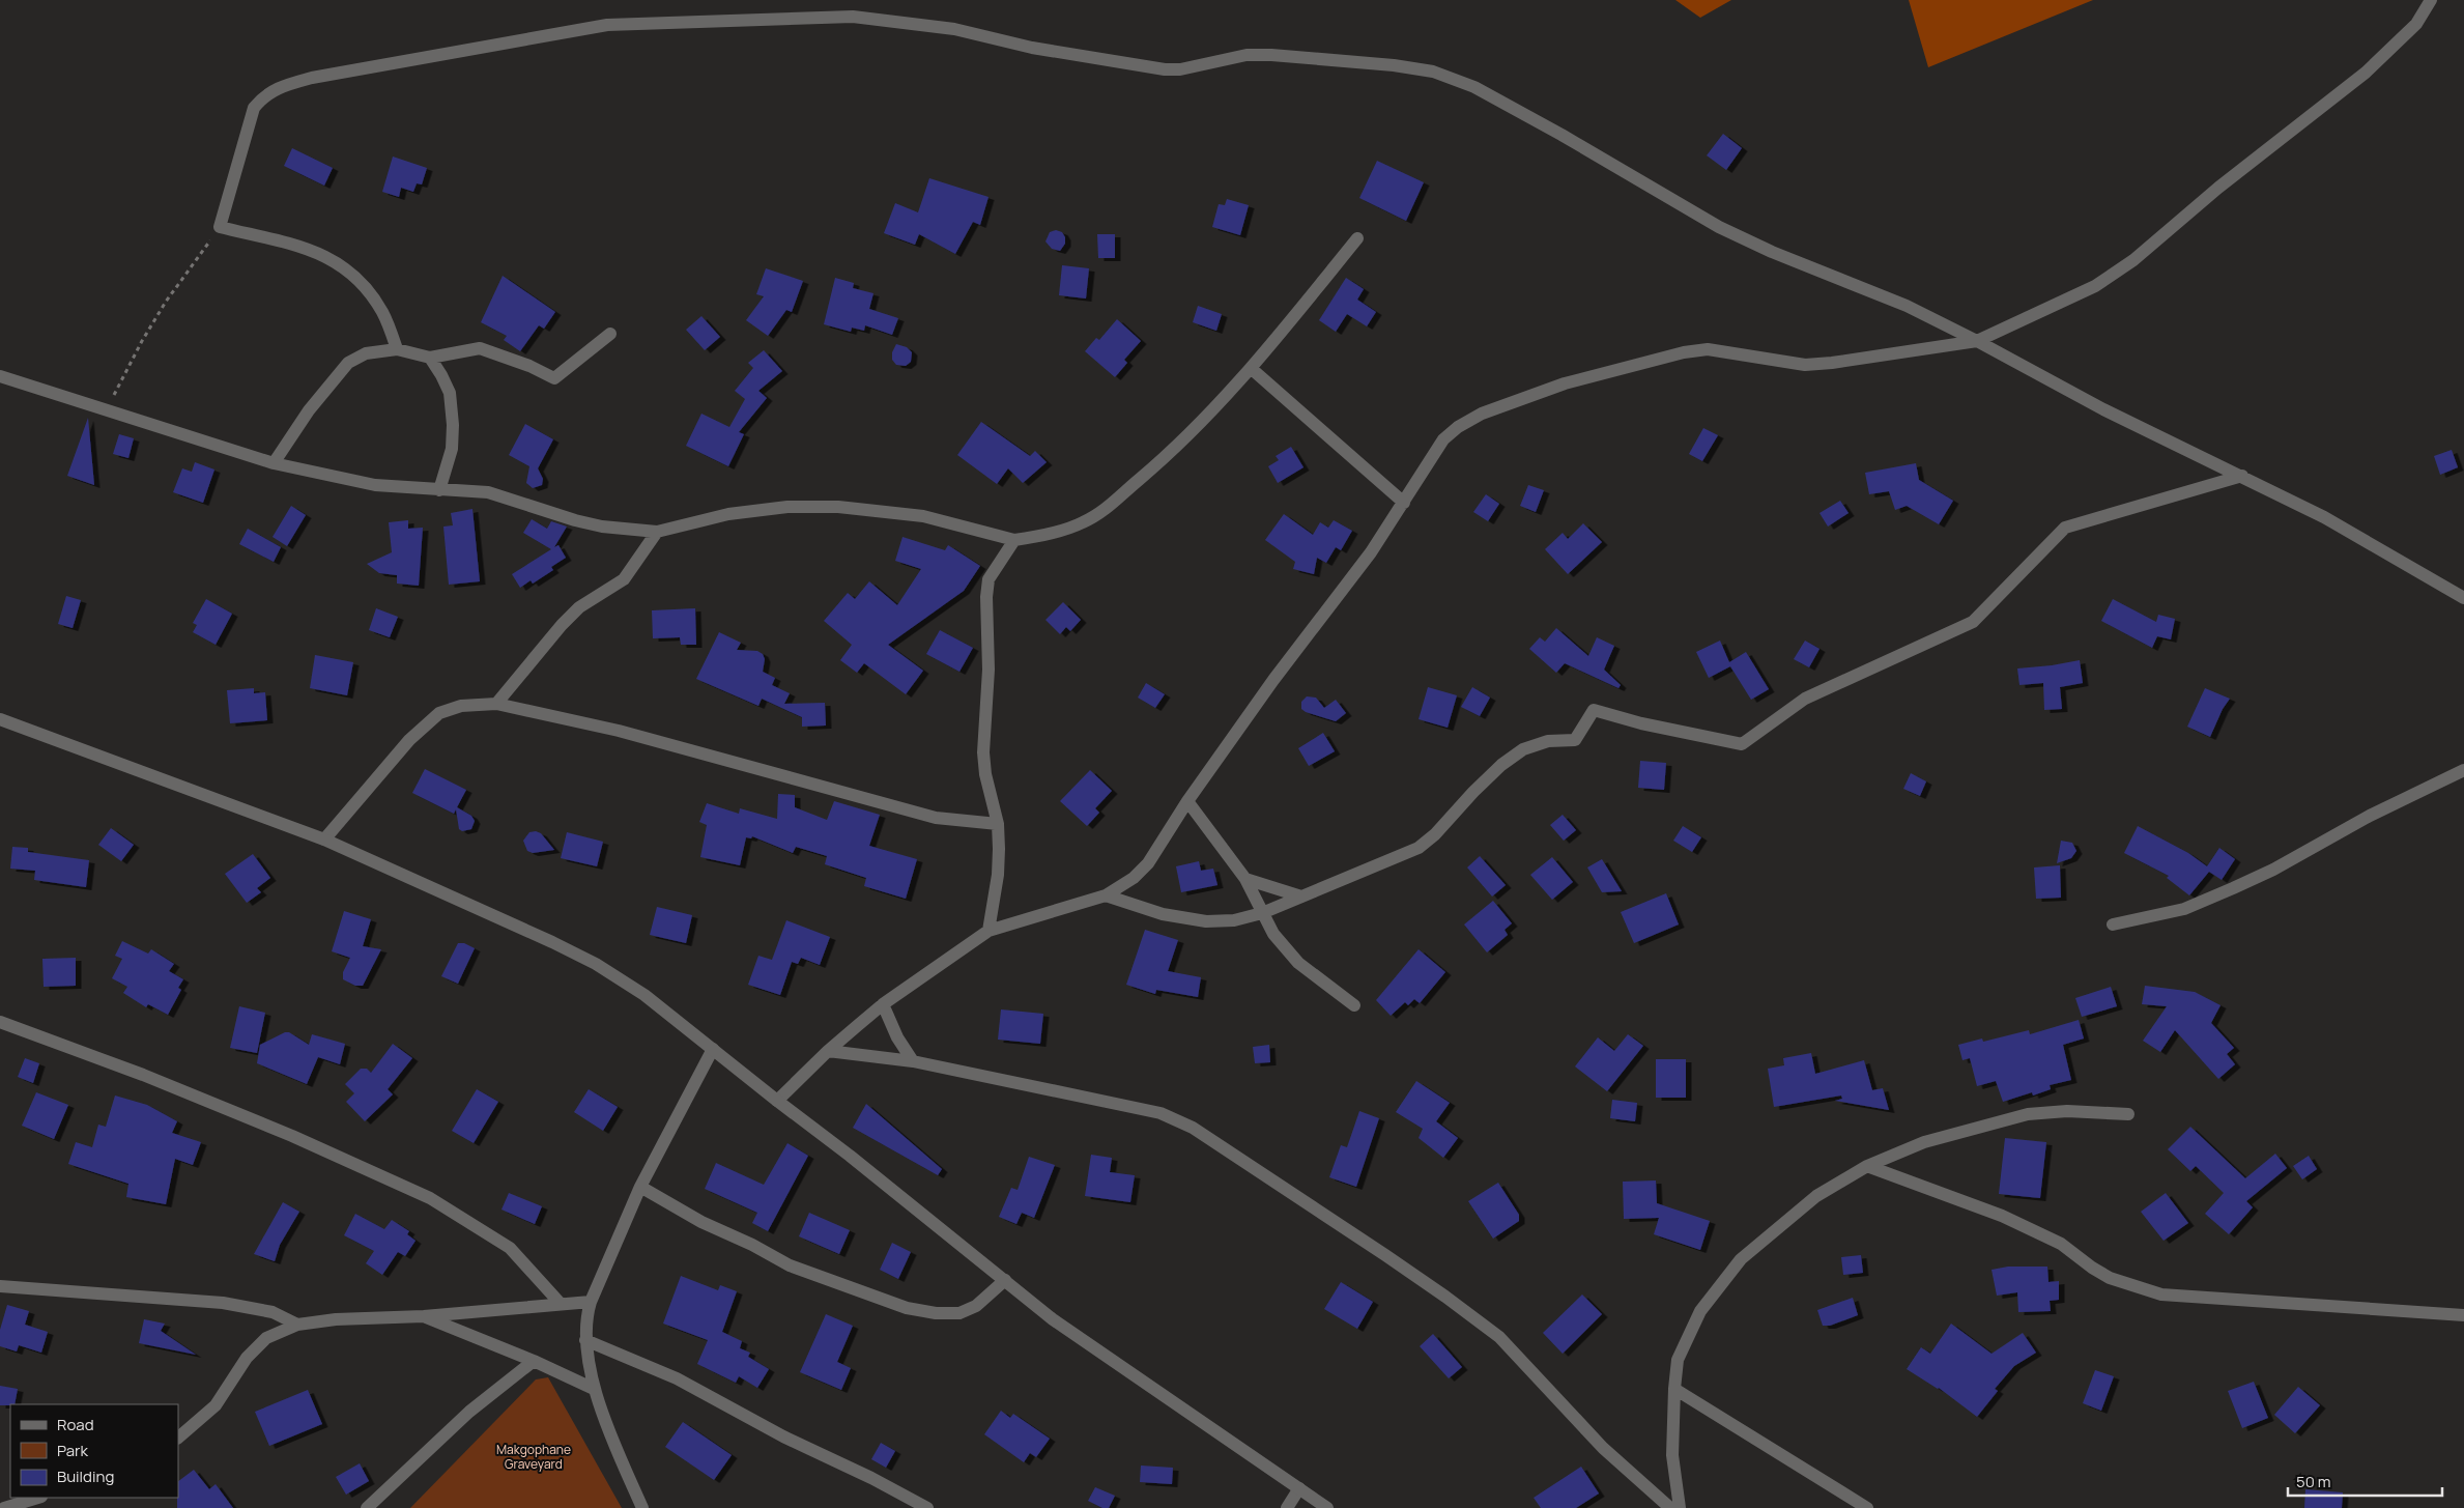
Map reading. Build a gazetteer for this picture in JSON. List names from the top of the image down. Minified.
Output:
{"parks":["Makgophane Graveyard"],"legend":["Road","Park","Building"],"scale_bar":"50 m"}
